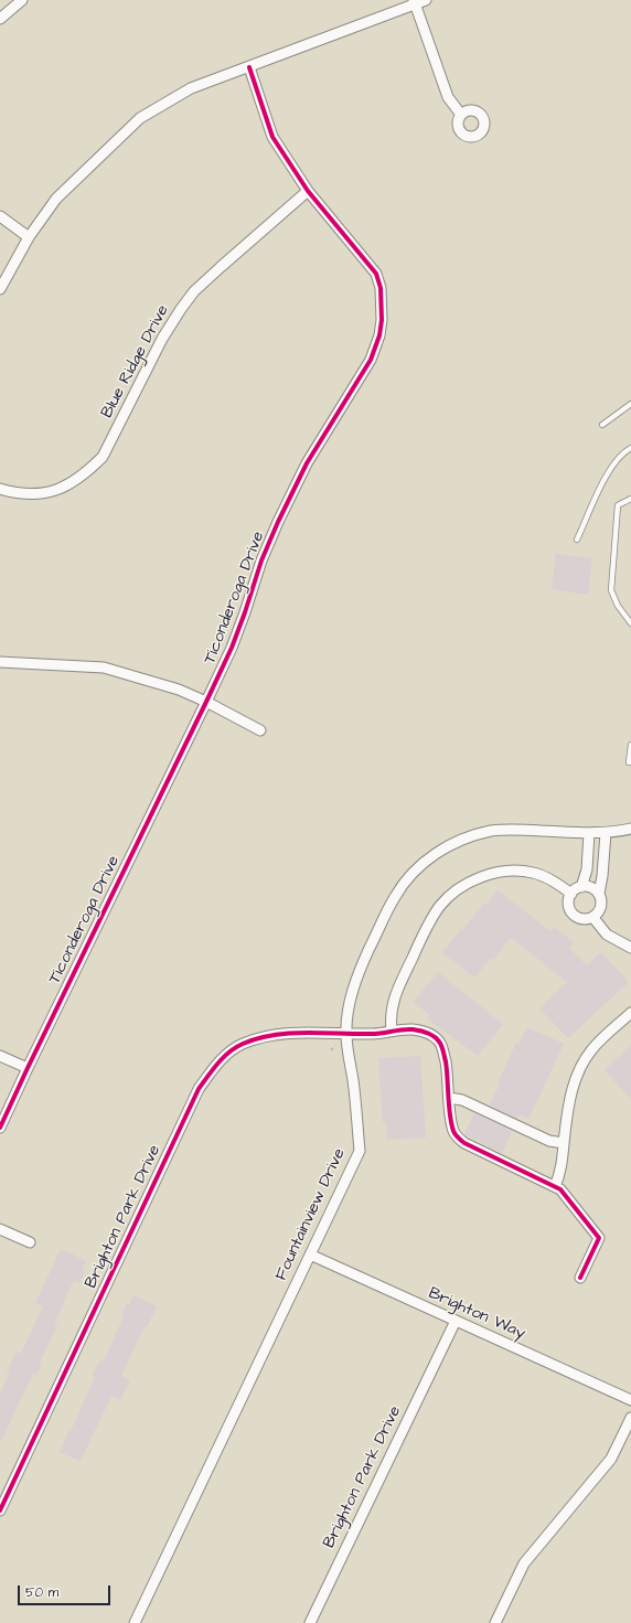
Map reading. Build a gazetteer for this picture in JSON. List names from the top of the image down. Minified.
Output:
{"streets":{"street":["Blue Ridge Drive","Ticonderoga Drive","Fountainview Drive","Brighton Park Drive","Brighton Way"]},"crossings":[["Blue Ridge Drive","Ticonderoga Drive"],["Fountainview Drive","Brighton Park Drive"],["Fountainview Drive","Brighton Way"],["Brighton Park Drive","Brighton Way"]],"scale_bar":"50 m"}
